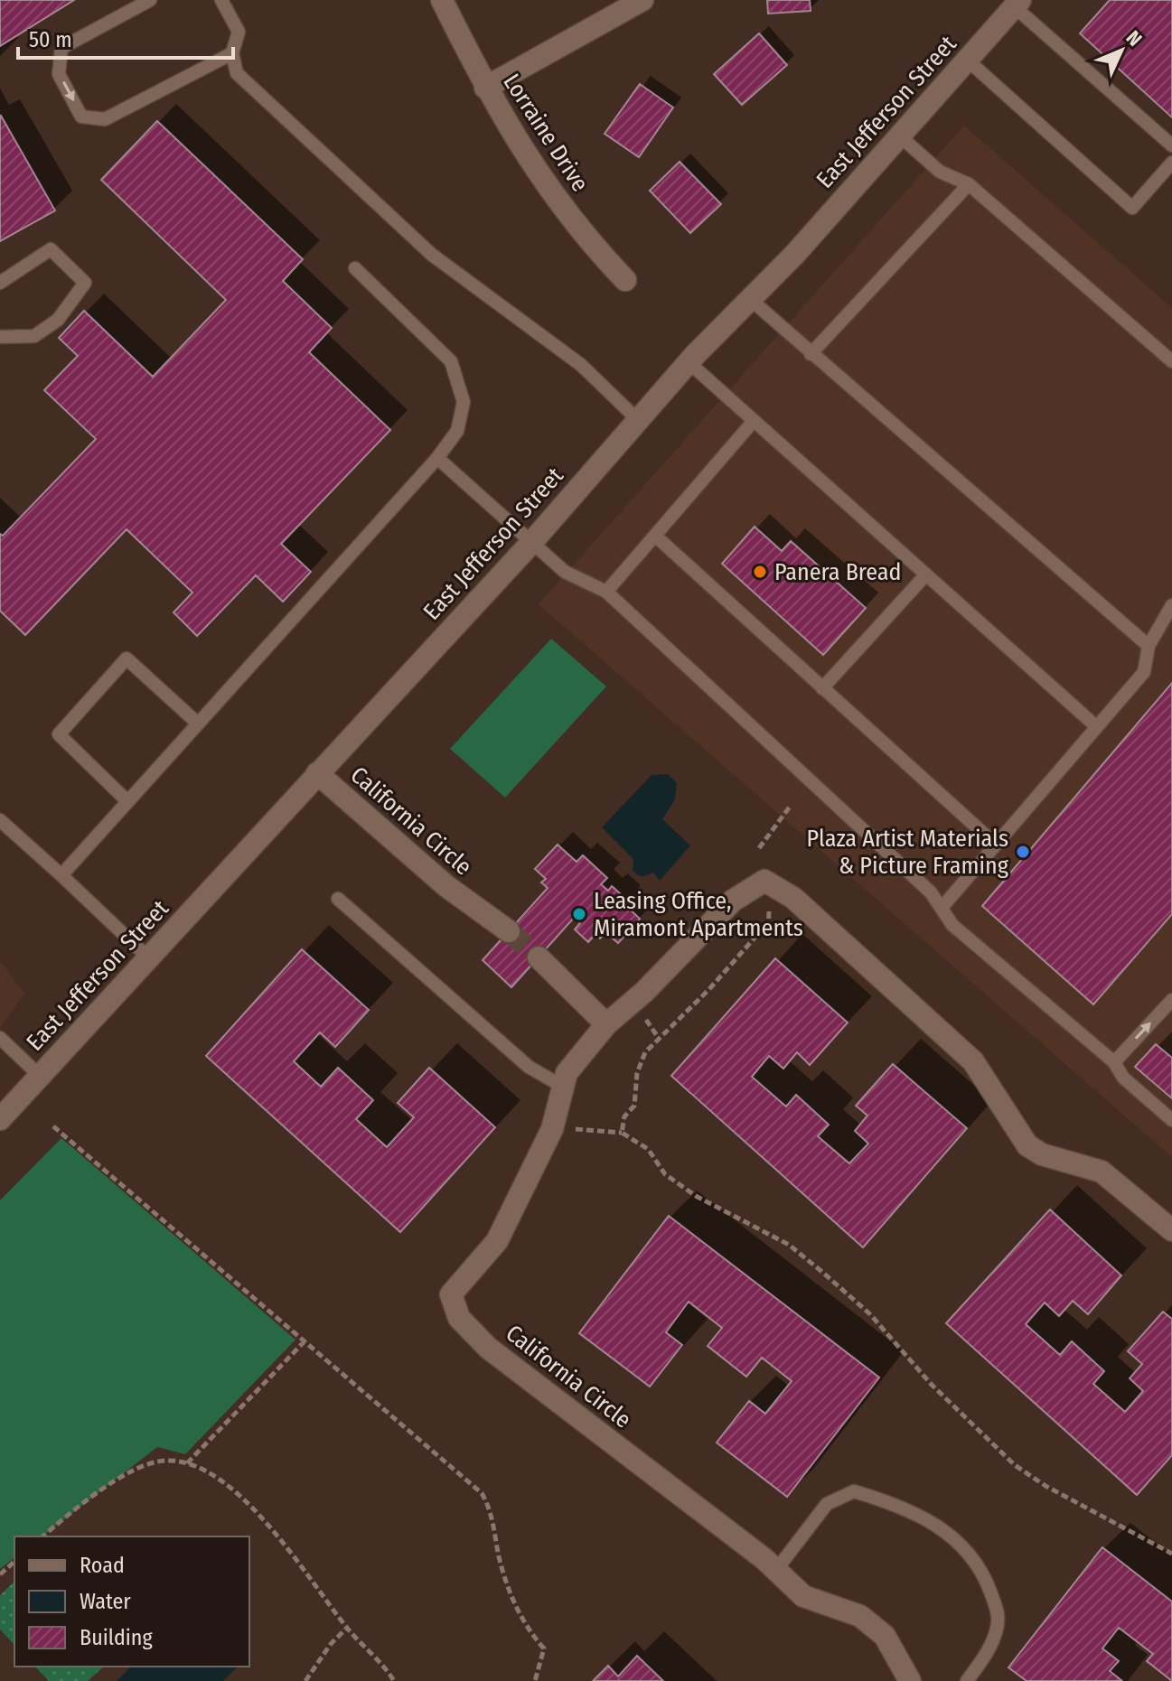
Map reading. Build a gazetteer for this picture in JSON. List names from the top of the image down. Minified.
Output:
{"streets":{"street":["East Jefferson Street","Lorraine Drive","California Circle"]},"crossings":[["East Jefferson Street","California Circle"]],"places":["Panera Bread","Plaza Artist Materials & Picture Framing","Leasing Office, Miramont Apartments"],"legend":["Road","Water","Building"],"scale_bar":"50 m","north":"top right"}
